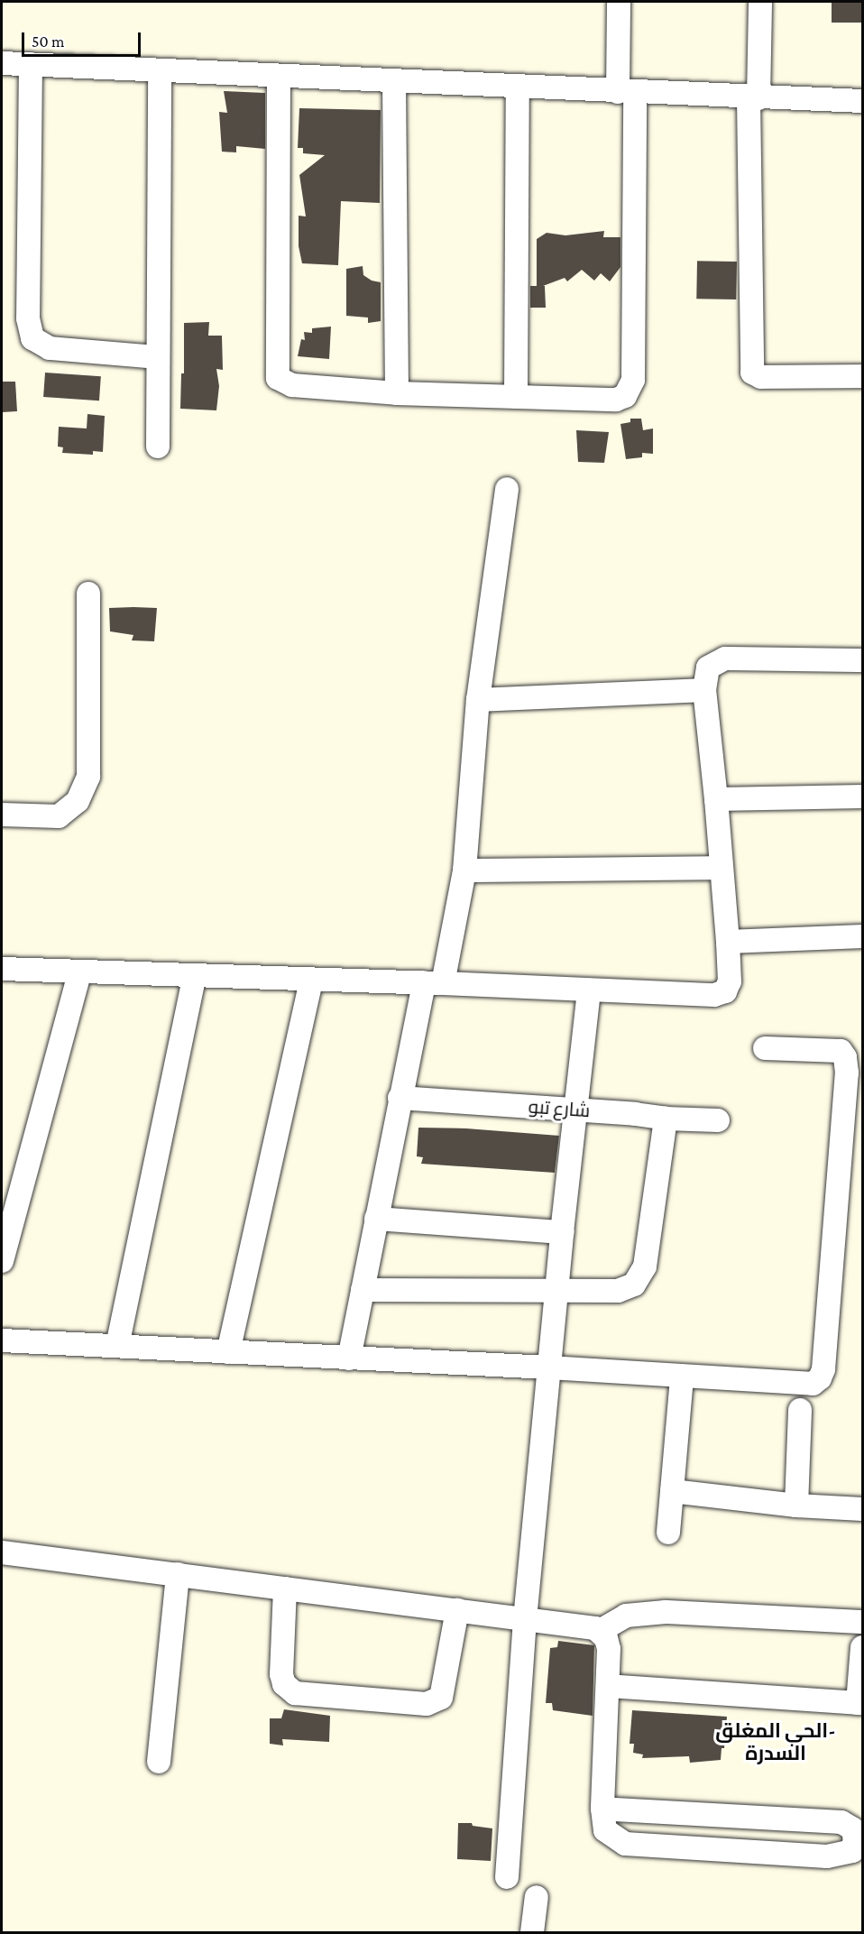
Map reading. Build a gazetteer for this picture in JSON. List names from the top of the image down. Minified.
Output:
{"streets":{"street":["شارع تبو"]},"districts":["الحي المغلق- السدرة"],"scale_bar":"50 m"}
